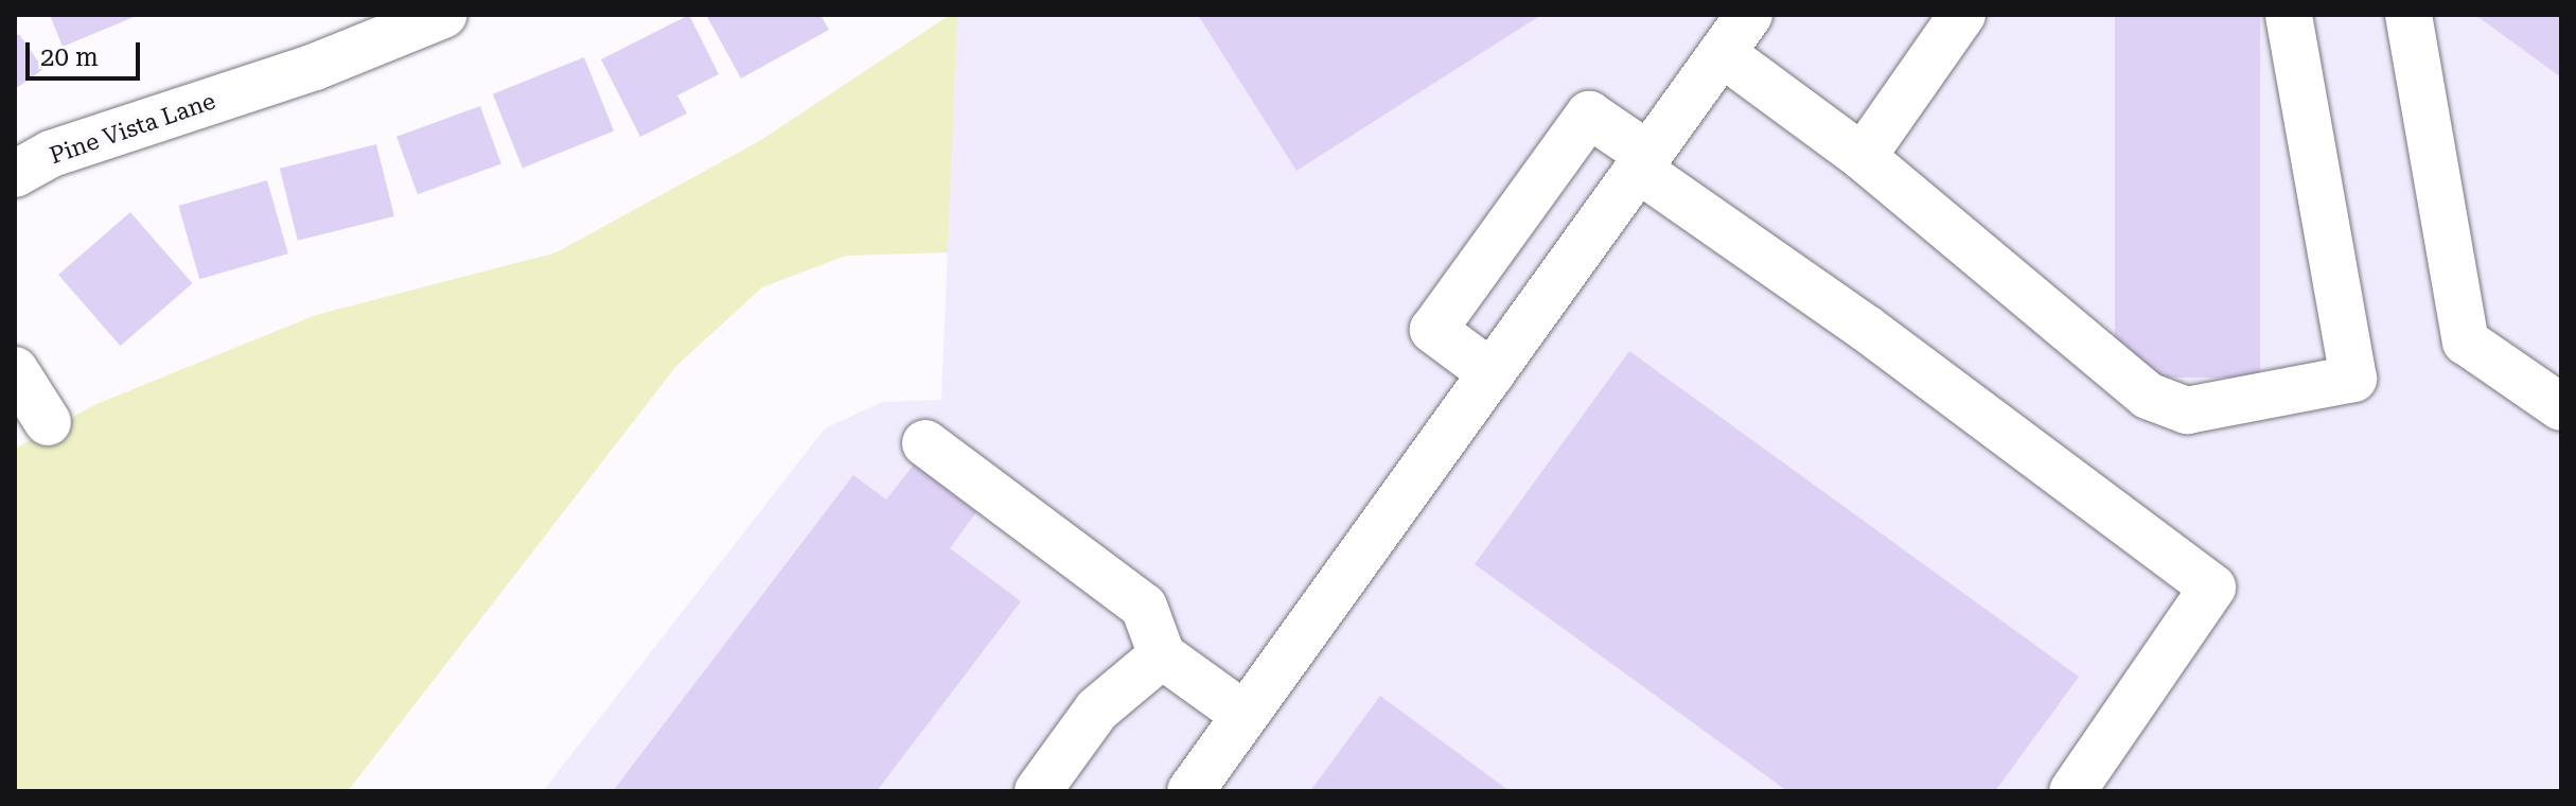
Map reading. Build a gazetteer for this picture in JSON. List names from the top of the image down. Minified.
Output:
{"streets":{"street":["Pine Vista Lane"]},"scale_bar":"20 m"}
